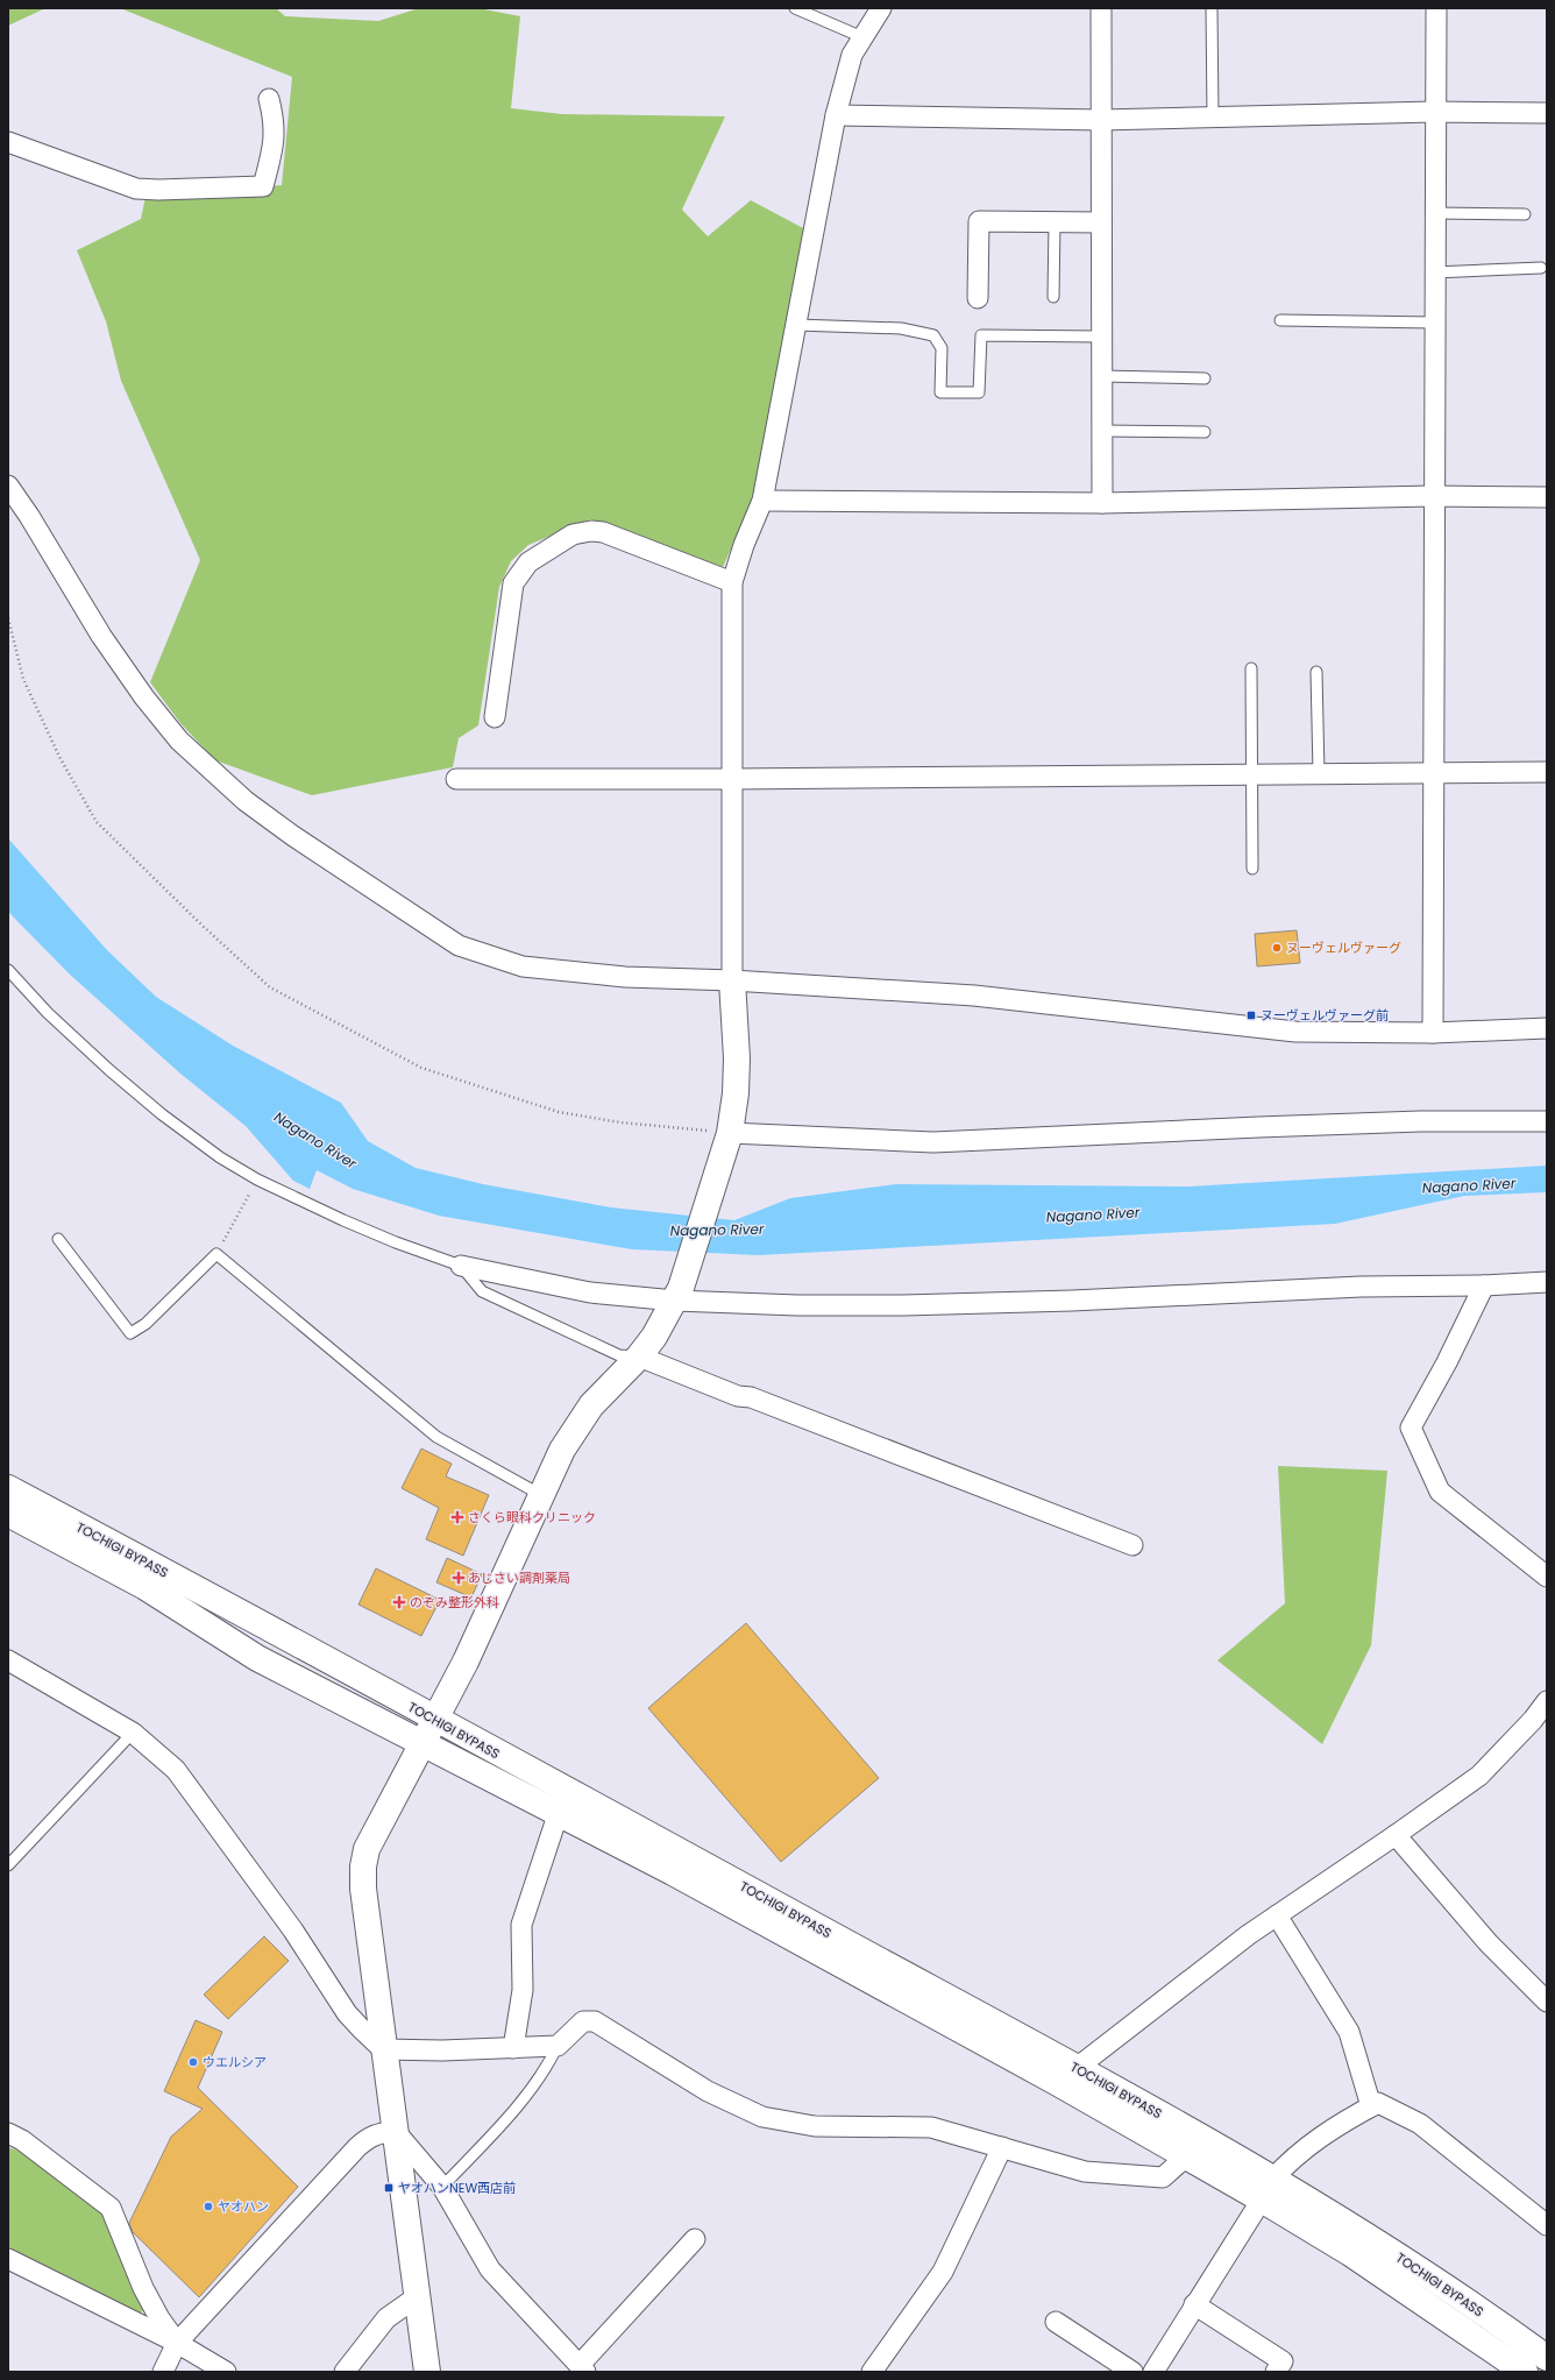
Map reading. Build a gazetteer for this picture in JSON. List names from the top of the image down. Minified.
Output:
{"streets":{"main road":["TOCHIGI BYPASS"]},"water":["Nagano River"],"places":{"other":["ヌーヴェルヴァーグ","ウエルシア","ヤオハン"],"transit":["ヌーヴェルヴァーグ前","ヤオハンNEW西店前"],"health":["さくら眼科クリニック","あじさい調剤薬局","のぞみ整形外科"]}}
